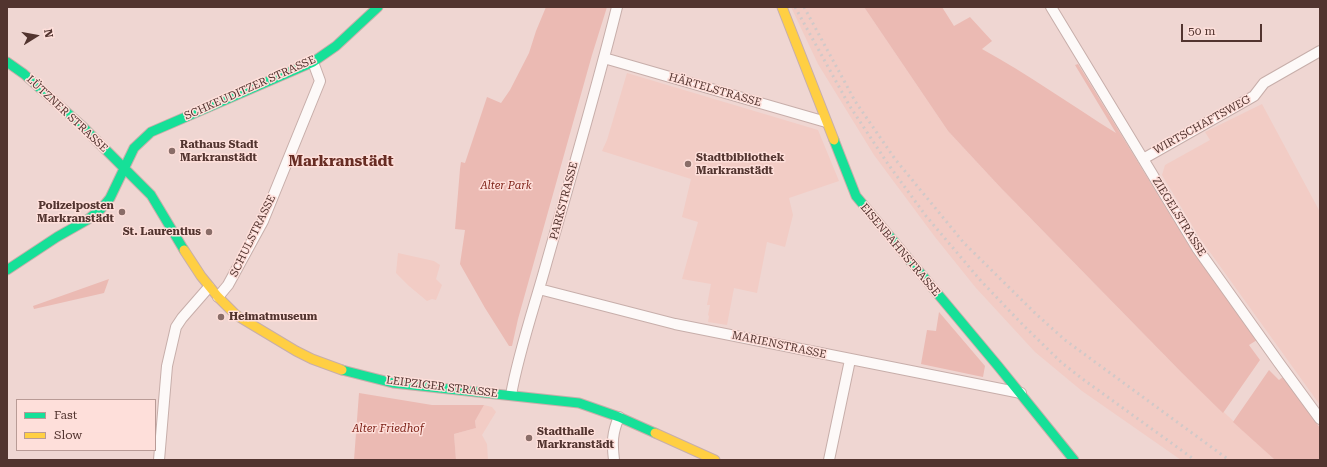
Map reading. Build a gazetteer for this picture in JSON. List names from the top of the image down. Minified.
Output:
{"streets":{"main road":["SCHKEUDITZER STRASSE","LÜTZNER STRASSE","EISENBAHNSTRASSE","LEIPZIGER STRASSE"],"street":["HÄRTELSTRASSE","WIRTSCHAFTSWEG","PARKSTRASSE","ZIEGELSTRASSE","SCHULSTRASSE","MARIENSTRASSE"]},"crossings":[["SCHKEUDITZER STRASSE","LÜTZNER STRASSE"],["SCHKEUDITZER STRASSE","SCHULSTRASSE"],["SCHKEUDITZER STRASSE","LEIPZIGER STRASSE"],["HÄRTELSTRASSE","PARKSTRASSE"],["HÄRTELSTRASSE","EISENBAHNSTRASSE"],["LÜTZNER STRASSE","LEIPZIGER STRASSE"],["WIRTSCHAFTSWEG","ZIEGELSTRASSE"],["PARKSTRASSE","MARIENSTRASSE"],["PARKSTRASSE","LEIPZIGER STRASSE"],["SCHULSTRASSE","LEIPZIGER STRASSE"],["EISENBAHNSTRASSE","MARIENSTRASSE"]],"districts":["Markranstädt"],"parks":["Alter Park","Alter Friedhof"],"places":["Rathaus Stadt Markranstädt","Stadtbibliothek Markranstädt","Polizeiposten Markranstädt","St. Laurentius","Heimatmuseum","Stadthalle Markranstädt"],"legend":["Fast","Slow"],"scale_bar":"50 m","north":"right"}
